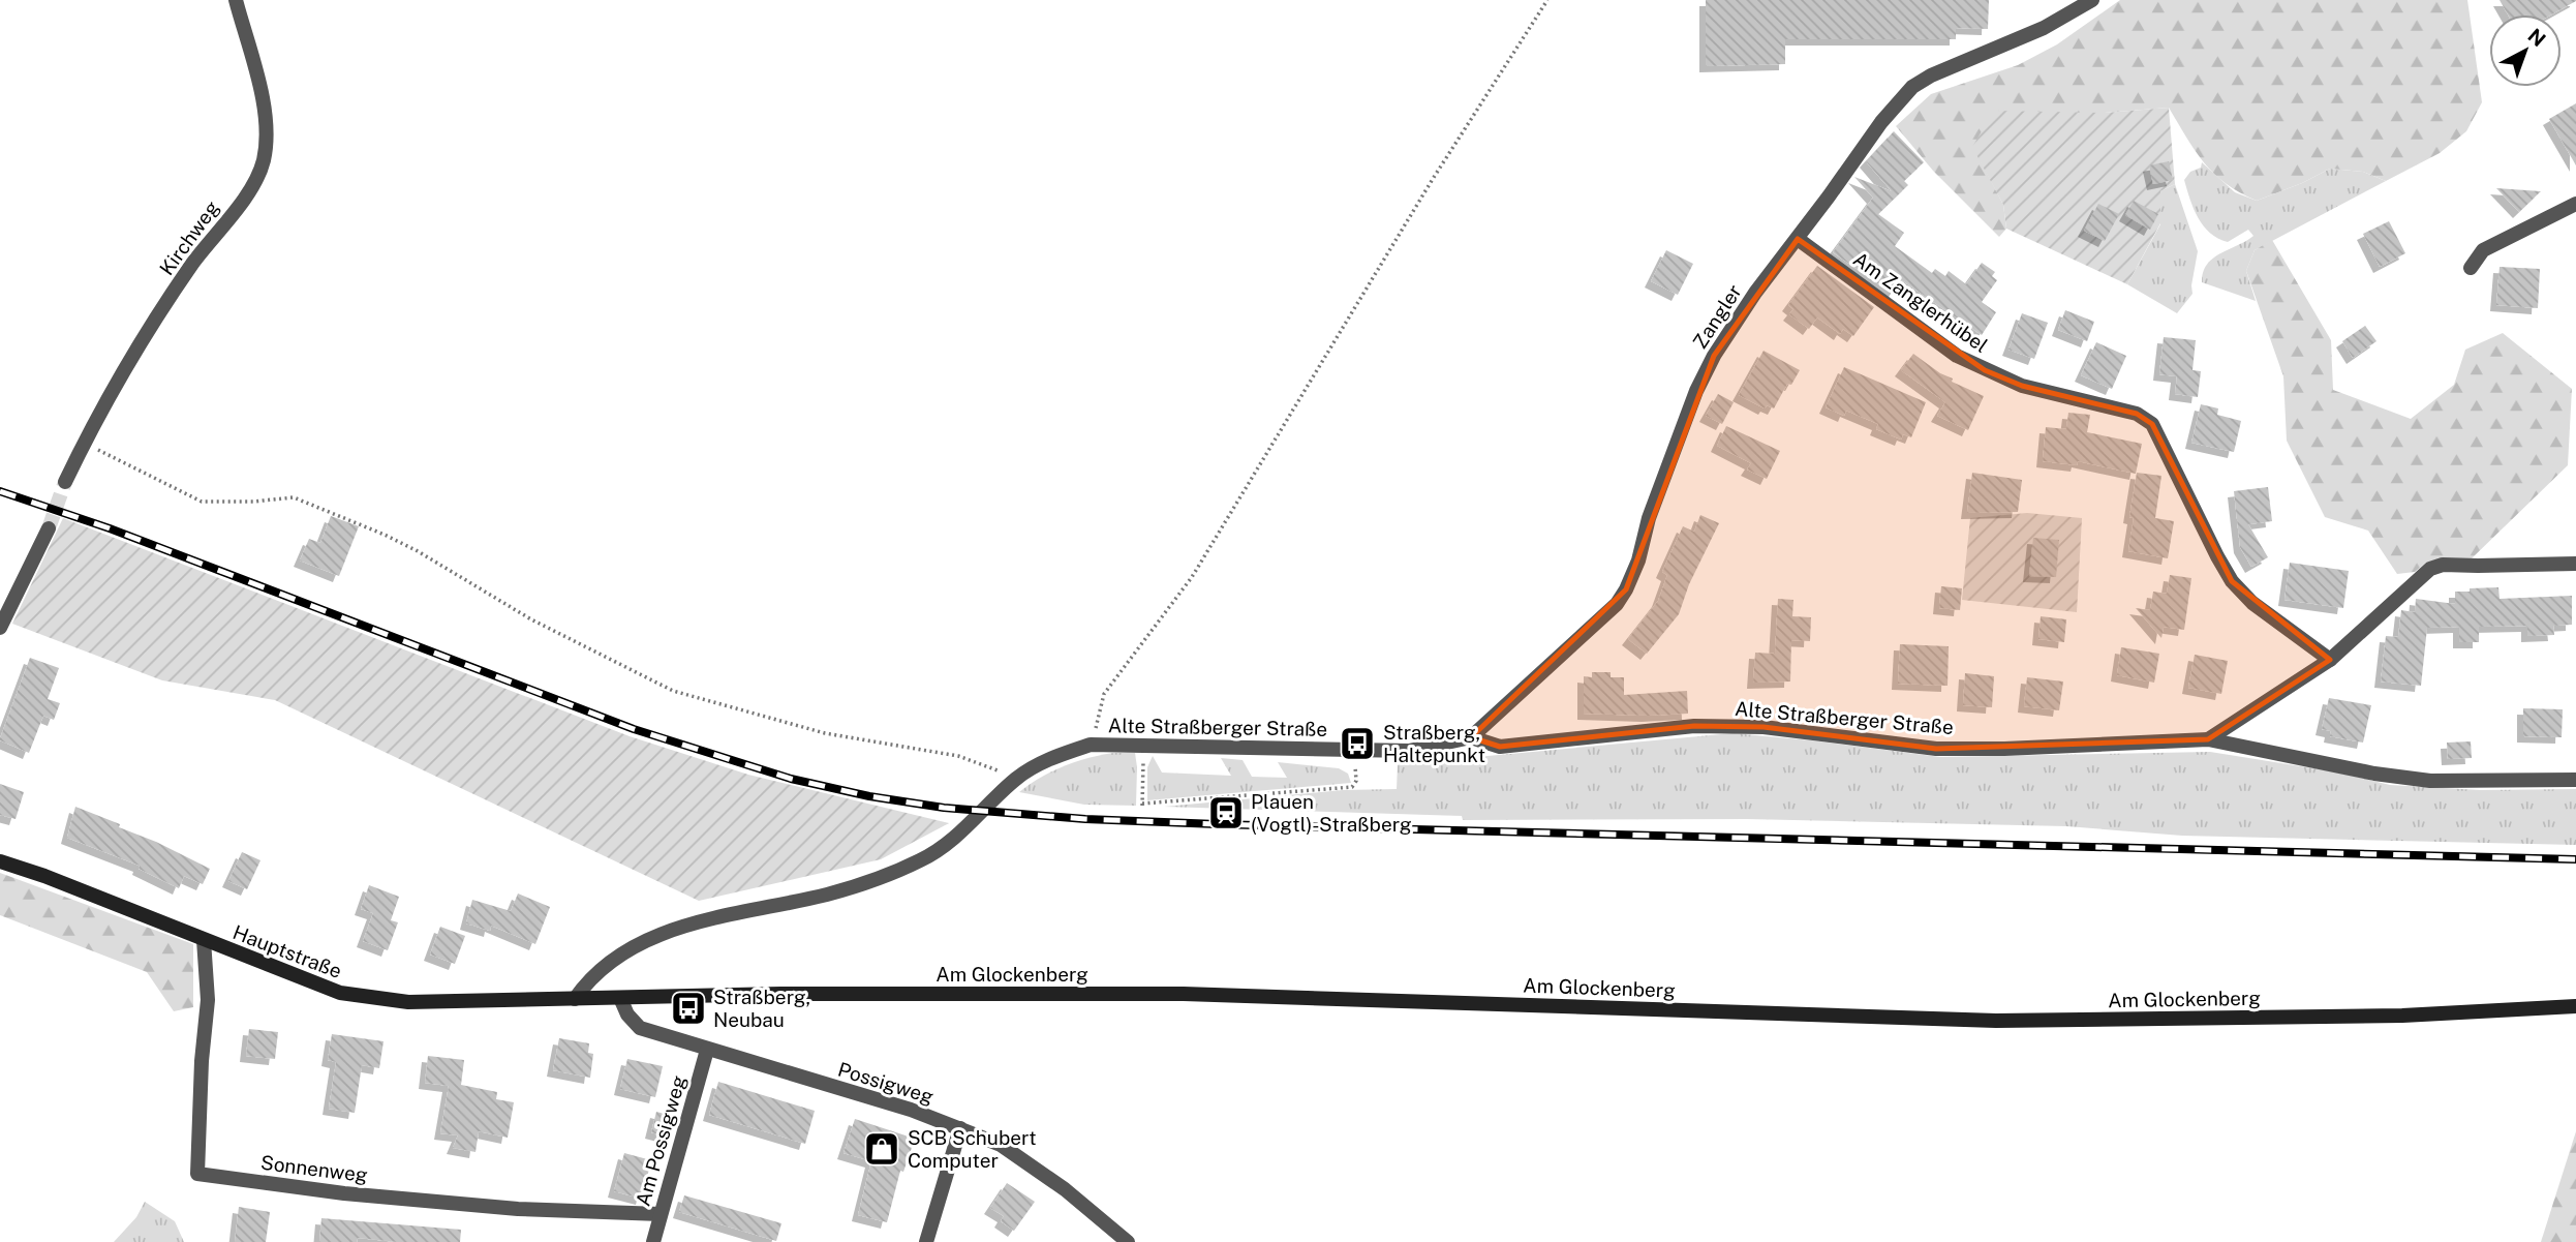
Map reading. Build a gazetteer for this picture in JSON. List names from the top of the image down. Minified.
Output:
{"streets":{"main road":["Hauptstraße","Am Glockenberg"],"street":["Kirchweg","Am Zanglerhübel","Zangler","Alte Straßberger Straße","Possigweg","Am Possigweg","Sonnenweg"]},"crossings":[["Am Zanglerhübel","Zangler"],["Zangler","Alte Straßberger Straße"],["Alte Straßberger Straße","Hauptstraße"],["Hauptstraße","Am Glockenberg"],["Hauptstraße","Possigweg"],["Hauptstraße","Sonnenweg"],["Am Glockenberg","Possigweg"],["Possigweg","Am Possigweg"],["Am Possigweg","Sonnenweg"]],"places":{"bus stop":["Straßberg, Haltepunkt","Straßberg, Neubau"],"station":["Plauen (Vogtl)-Straßberg"],"shop":["SCB Schubert Computer"]},"north":"top right"}
